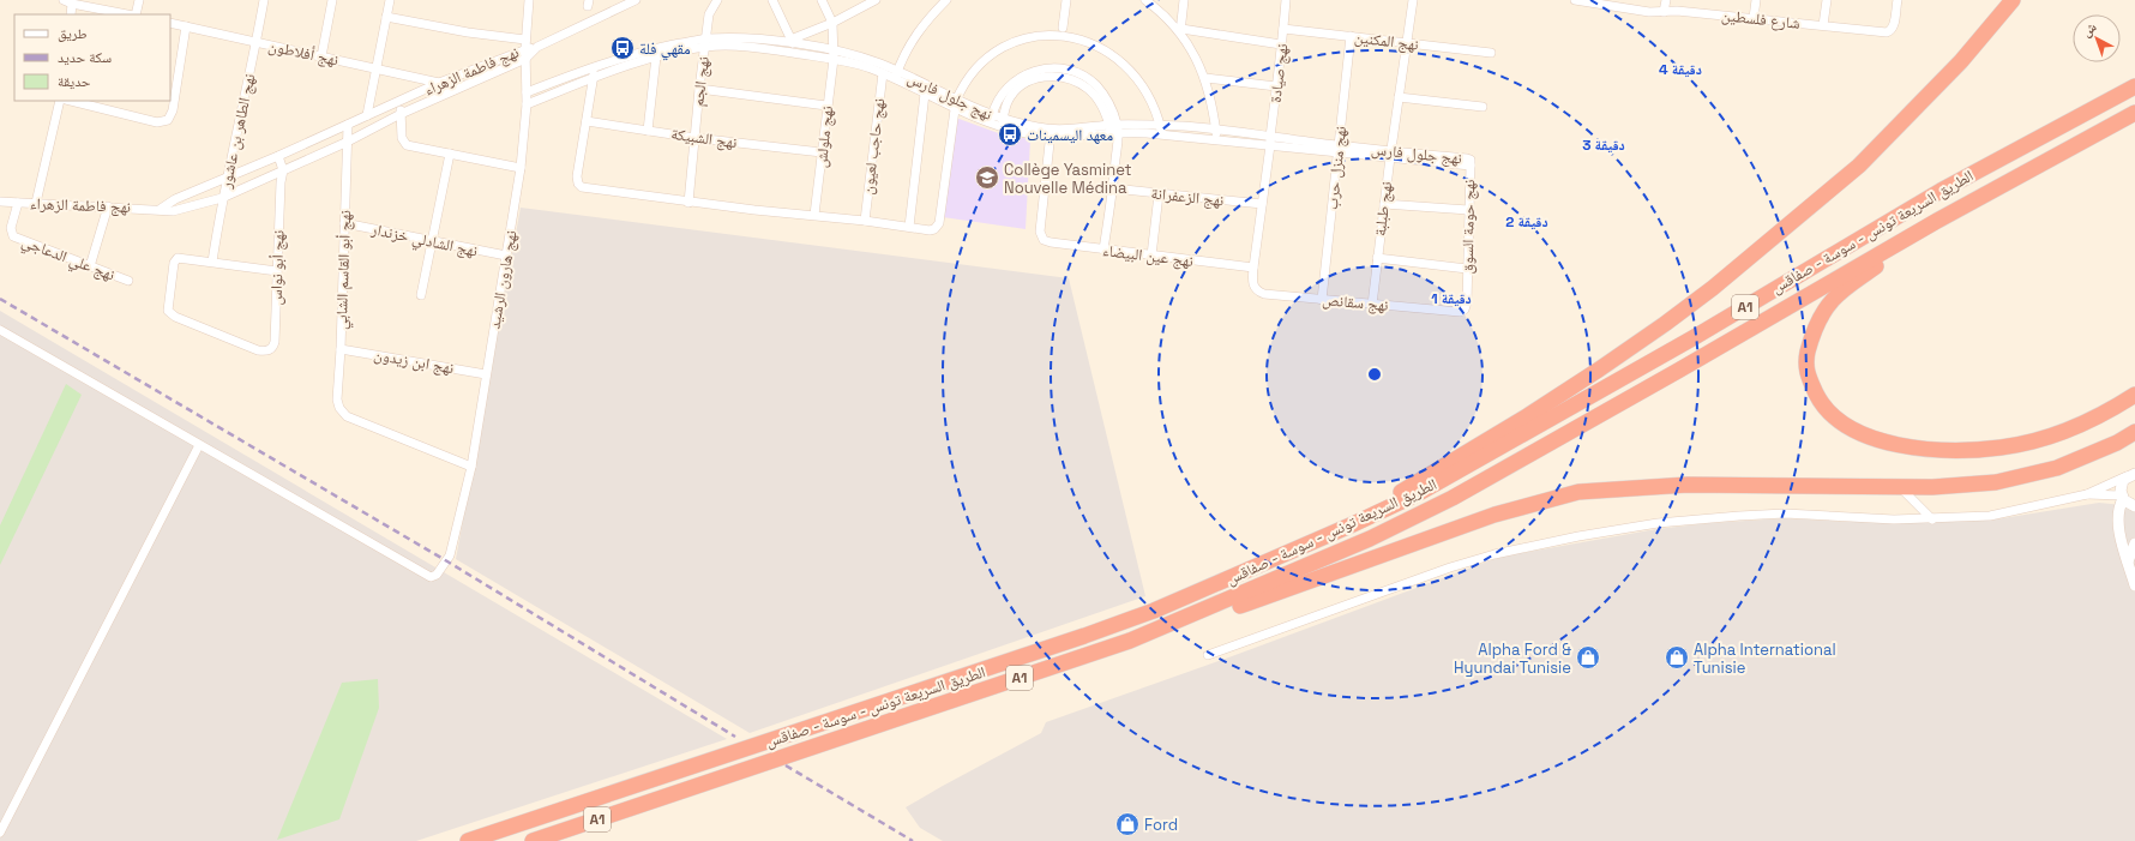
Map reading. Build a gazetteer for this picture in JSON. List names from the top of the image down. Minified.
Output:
{"streets":{"highway":["الطريق السريعة تونس - سوسة - صفاقس","A1"],"street":["شارع فلسطين","نهج المكنين","نهج أفلاطون","نهج فاطمة الزهراء","نهج صيادة","نهج الجم","نهج جلول فارس","نهج الطاهر بن عاشور","نهج ملولش","نهج الشبيكة","نهج حاجب لعيون","نهج منزل حرب","نهج الزعفرانة","نهج طبلبة","نهج حومة السوق","نهج الشادلي خزندار","نهج عين البيضاء","نهج علي الدعاجي","نهج أبو نواس","نهج أبو القاسم الشابي","نهج هارون الرشيد","نهج سقانص","نهج ابن زيدون"]},"crossings":[["نهج المكنين","نهج صيادة"],["نهج المكنين","نهج منزل حرب"],["نهج المكنين","نهج طبلبة"],["نهج أفلاطون","نهج فاطمة الزهراء"],["نهج أفلاطون","نهج الطاهر بن عاشور"],["نهج فاطمة الزهراء","نهج الطاهر بن عاشور"],["نهج فاطمة الزهراء","نهج علي الدعاجي"],["نهج فاطمة الزهراء","نهج أبو نواس"],["نهج فاطمة الزهراء","نهج أبو القاسم الشابي"],["نهج فاطمة الزهراء","نهج هارون الرشيد"],["نهج صيادة","نهج جلول فارس"],["نهج صيادة","نهج الزعفرانة"],["نهج صيادة","نهج عين البيضاء"],["نهج صيادة","نهج سقانص"],["نهج الجم","نهج جلول فارس"],["نهج الجم","نهج الشبيكة"],["نهج جلول فارس","نهج ملولش"],["نهج جلول فارس","نهج حاجب لعيون"],["نهج جلول فارس","نهج منزل حرب"],["نهج جلول فارس","نهج طبلبة"],["نهج جلول فارس","نهج حومة السوق"],["نهج جلول فارس","نهج عين البيضاء"],["نهج جلول فارس","نهج هارون الرشيد"],["نهج الطاهر بن عاشور","نهج أبو نواس"],["نهج ملولش","نهج الشبيكة"],["نهج منزل حرب","نهج سقانص"],["نهج طبلبة","نهج سقانص"],["نهج حومة السوق","نهج سقانص"],["نهج الشادلي خزندار","نهج أبو القاسم الشابي"],["نهج الشادلي خزندار","نهج هارون الرشيد"],["نهج أبو القاسم الشابي","نهج هارون الرشيد"],["نهج أبو القاسم الشابي","نهج ابن زيدون"],["نهج هارون الرشيد","نهج ابن زيدون"]],"places":{"bus stop":["مقهي فلة","معهد اليسمينات"],"school or university":["Collège Yasminet Nouvelle Médina"],"shop":["Alpha Ford & Hyundai Tunisie","Alpha International Tunisie","Ford"]},"legend":["طريق","سكة حديد","حديقة"],"north":"top left","rings":["4 دقيقة","3 دقيقة","2 دقيقة","1 دقيقة"]}
